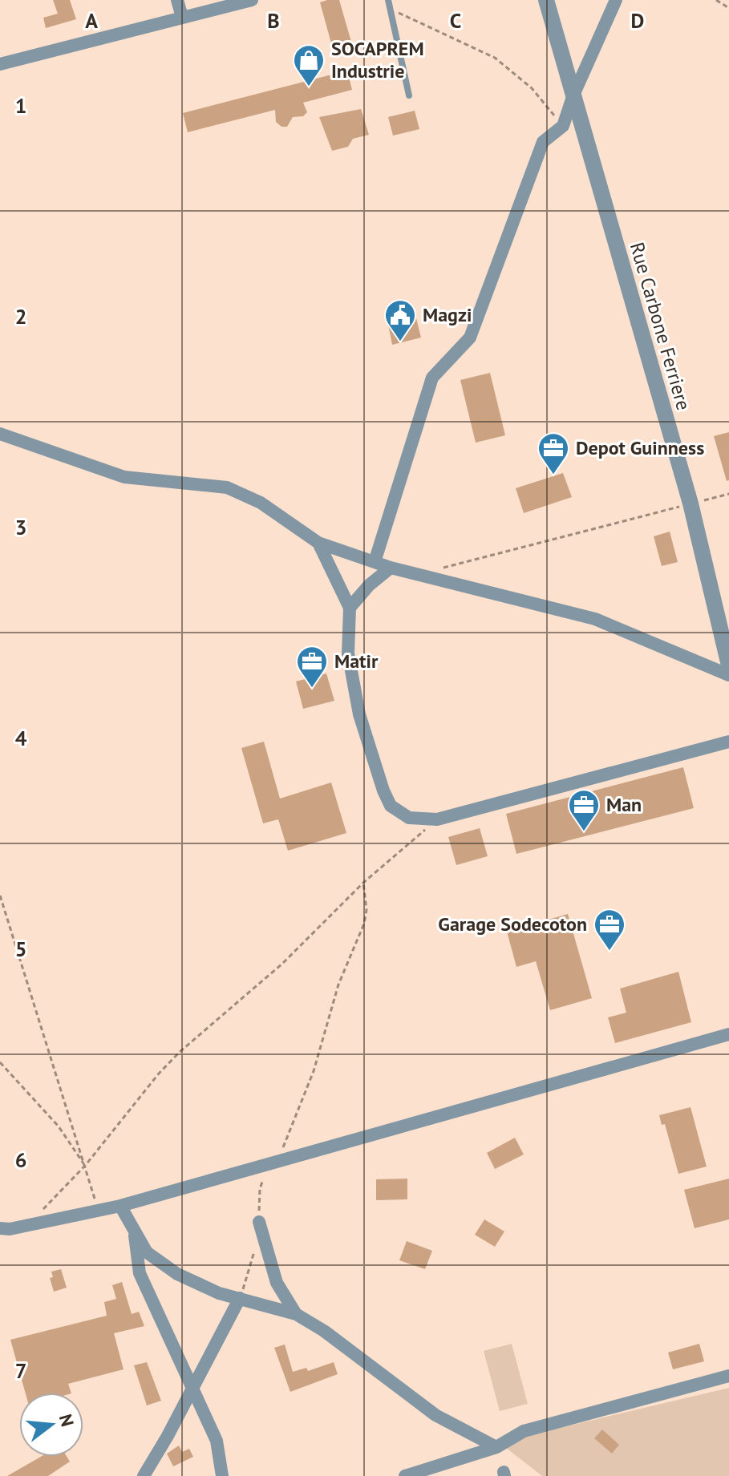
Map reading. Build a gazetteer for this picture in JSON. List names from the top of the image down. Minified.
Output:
{"streets":{"street":["Rue Carbone Ferriere"]},"places":{"shop":["SOCAPREM Industrie"],"public building":["Magzi"],"office":["Depot Guinness","Matir","Man","Garage Sodecoton"]},"north":"right","grid":{"columns":["A","B","C","D"],"rows":["1","2","3","4","5","6","7"]}}
